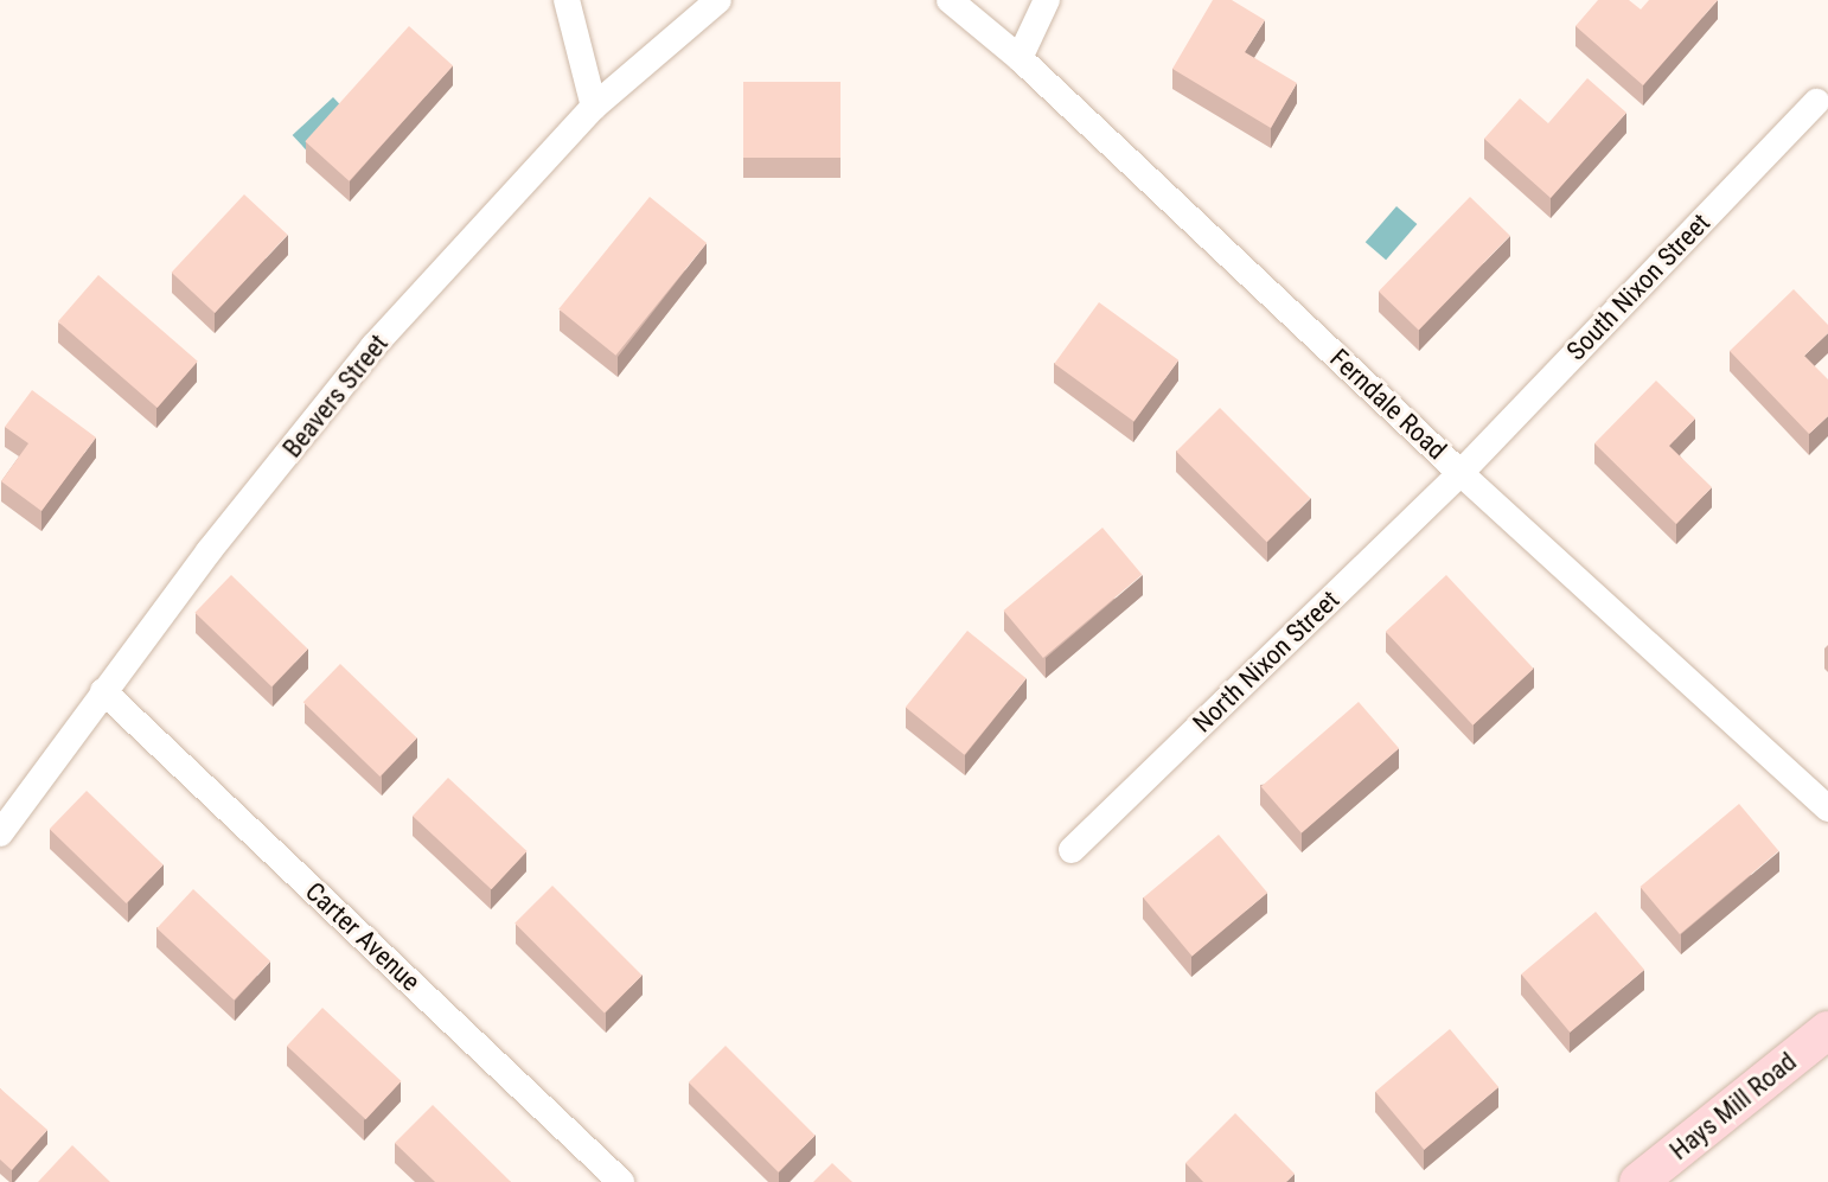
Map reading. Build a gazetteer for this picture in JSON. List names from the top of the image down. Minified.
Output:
{"streets":{"street":["South Nixon Street","Beavers Street","Ferndale Road","North Nixon Street","Carter Avenue","Hays Mill Road"]},"crossings":[["South Nixon Street","Ferndale Road"],["South Nixon Street","North Nixon Street"],["Beavers Street","Carter Avenue"],["Ferndale Road","North Nixon Street"]]}
